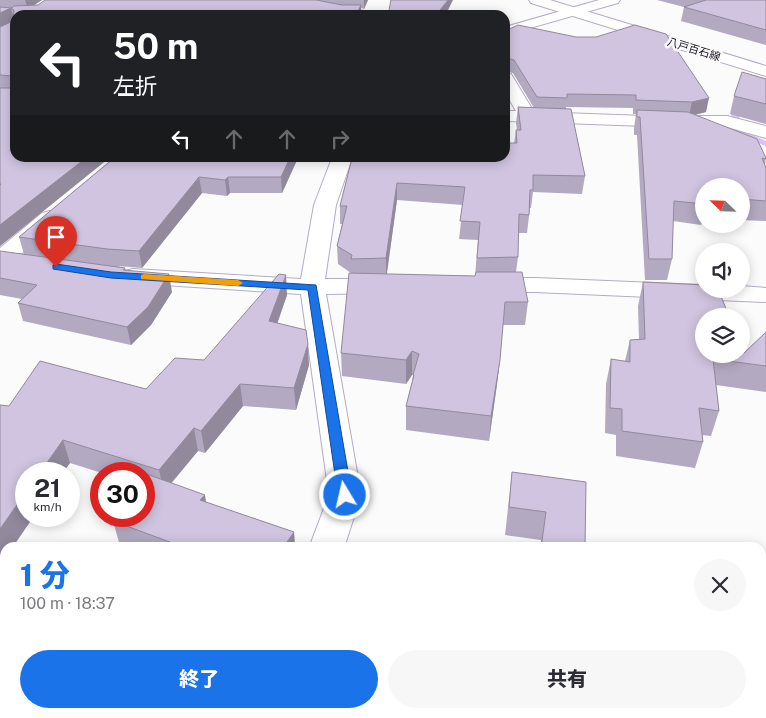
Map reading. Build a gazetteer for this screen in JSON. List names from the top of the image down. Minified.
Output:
{"streets":{"street":["八戸百石線"]},"north":"top left","page":{"turn":["50 m","左折"],"speed":"21 km/h","limit":"30","heading":["1 分","100 m · 18:37"],"buttons":["終了","共有"]}}
